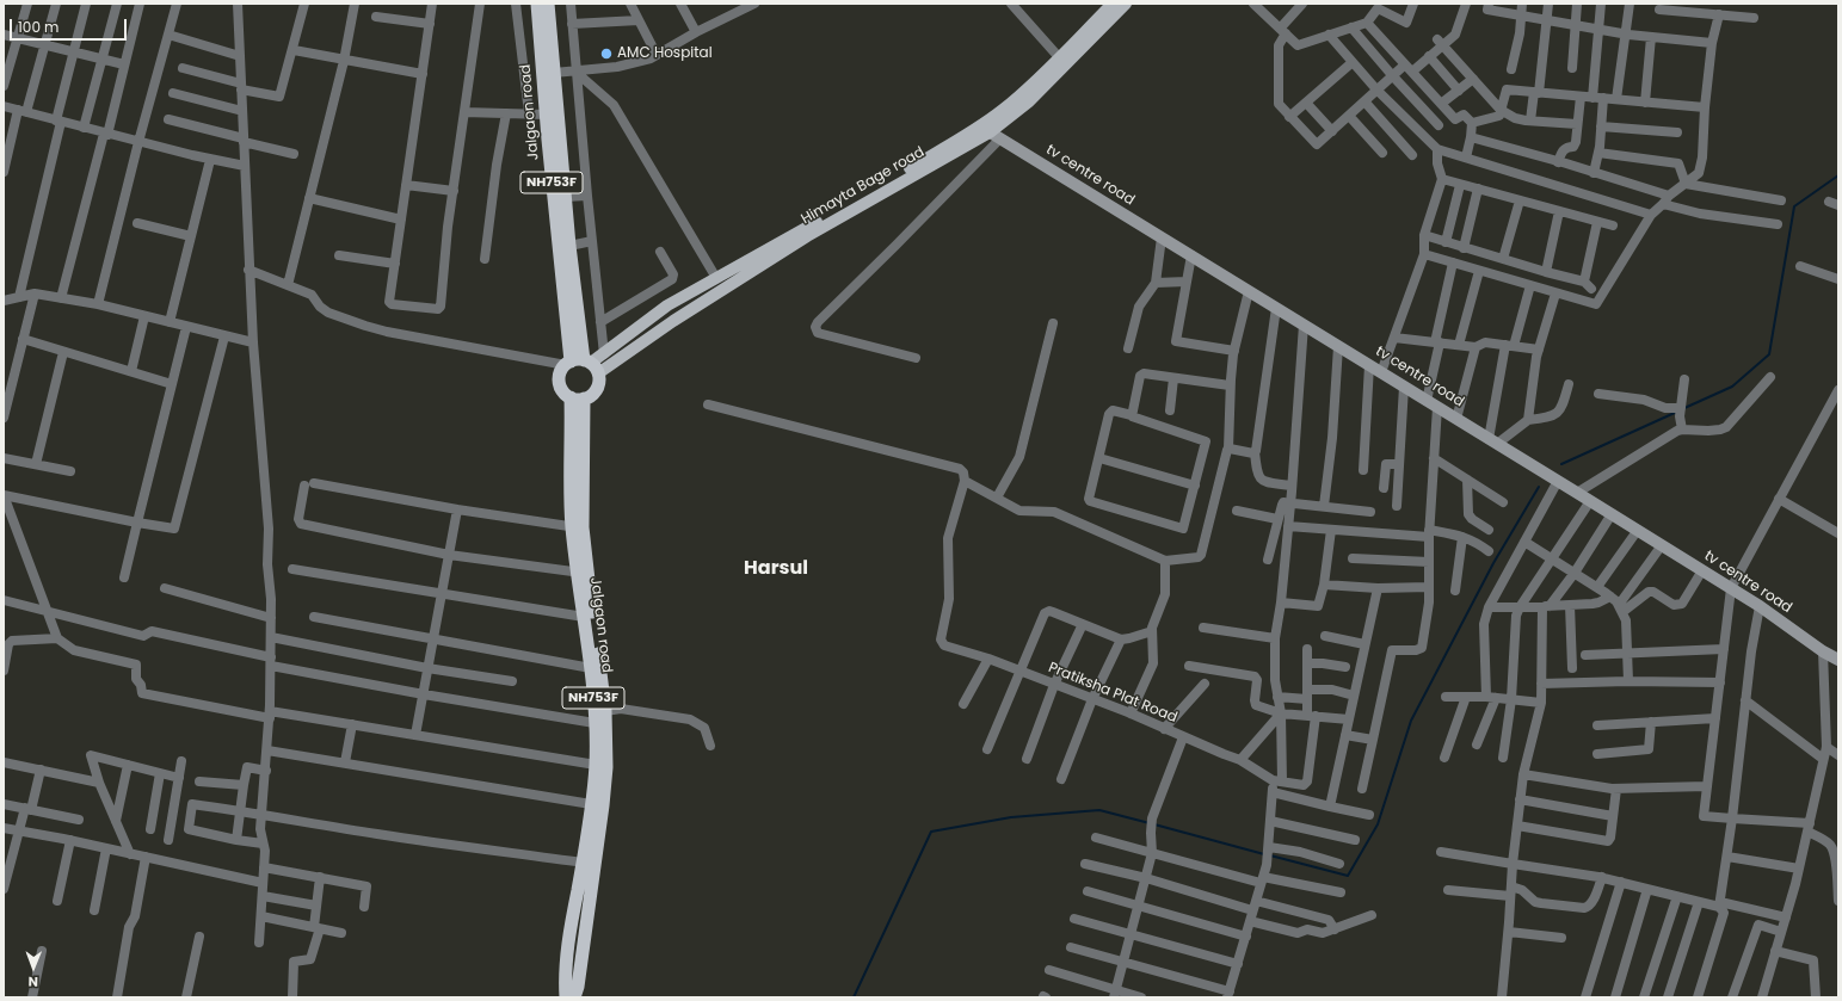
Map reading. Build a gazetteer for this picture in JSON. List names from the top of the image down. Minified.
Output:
{"streets":{"highway":["Jalgaon road","NH753F"],"main road":["tv centre road","Himayta Bage road"],"street":["Pratiksha Plat Road"]},"crossings":[["Jalgaon road","Himayta Bage road"],["tv centre road","Himayta Bage road"]],"districts":["Harsul"],"places":["AMC Hospital"],"scale_bar":"100 m","north":"bottom"}
